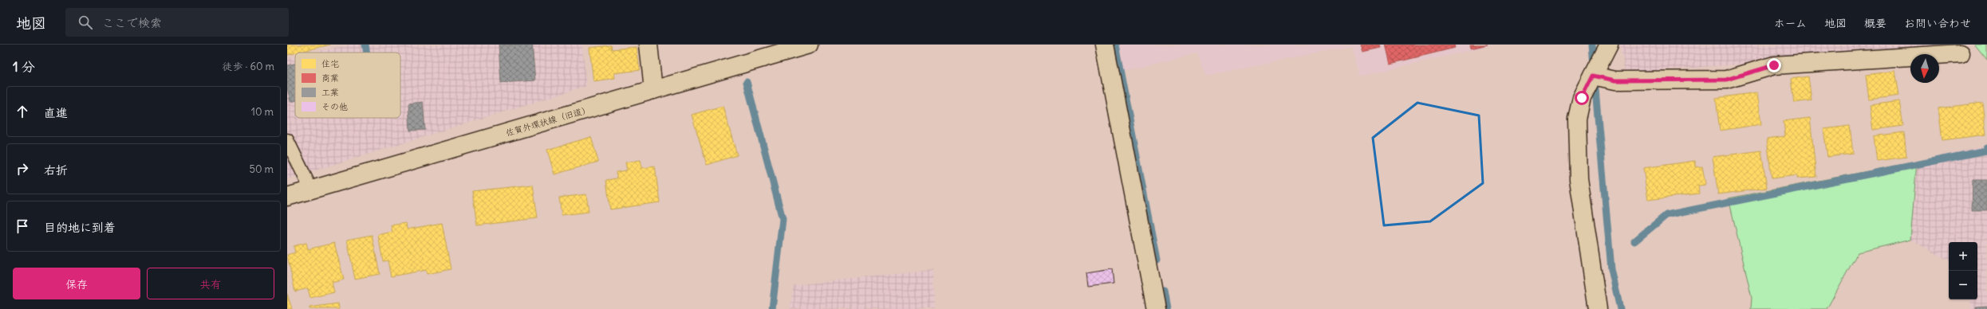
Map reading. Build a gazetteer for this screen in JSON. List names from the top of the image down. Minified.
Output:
{"streets":{"street":["佐賀外環状線（旧道）"]},"legend":["住宅","商業","工業","その他"],"north":"bottom","page":{"header":"地図","search":"ここで検索","nav":["ホーム","地図","概要","お問い合わせ"],"heading":["1 分","徒歩 · 60 m"],"list":[["直進","10 m"],["右折","50 m"],"目的地に到着"],"map_buttons":["+","−"],"buttons":["保存","共有"]}}
